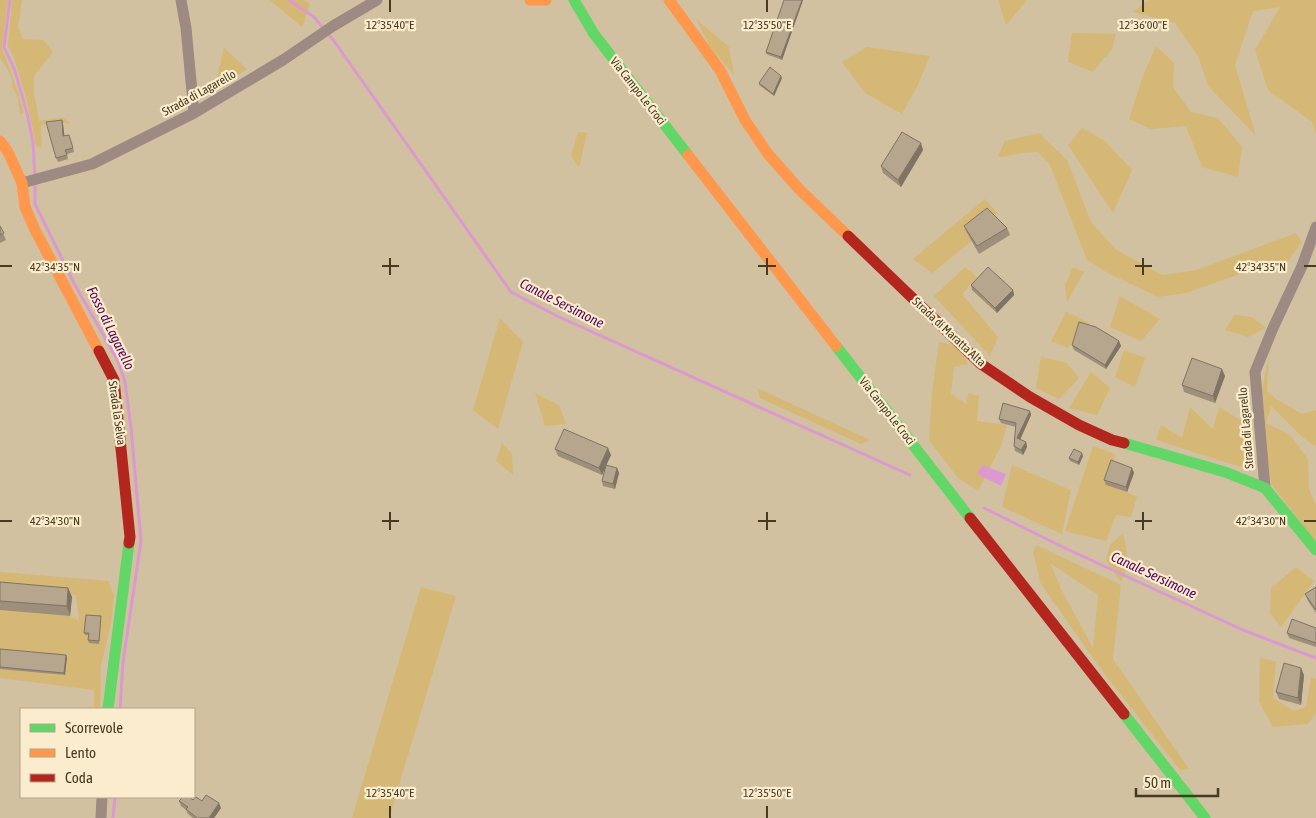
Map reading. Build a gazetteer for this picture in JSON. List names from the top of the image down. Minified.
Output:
{"streets":{"street":["Via Campo Le Croci","Strada di Lagarello","Strada di Maratta Alta","Strada la Selva"]},"crossings":[["Strada di Lagarello","Strada di Maratta Alta"],["Strada di Lagarello","Strada la Selva"]],"water":["Canale Sersimone","Fosso di Lagarello"],"legend":["Scorrevole","Lento","Coda"],"scale_bar":"50 m","coordinates":["12°35'40\"E","12°35'50\"E","12°36'00\"E","42°34'35\"N","42°34'30\"N"]}
